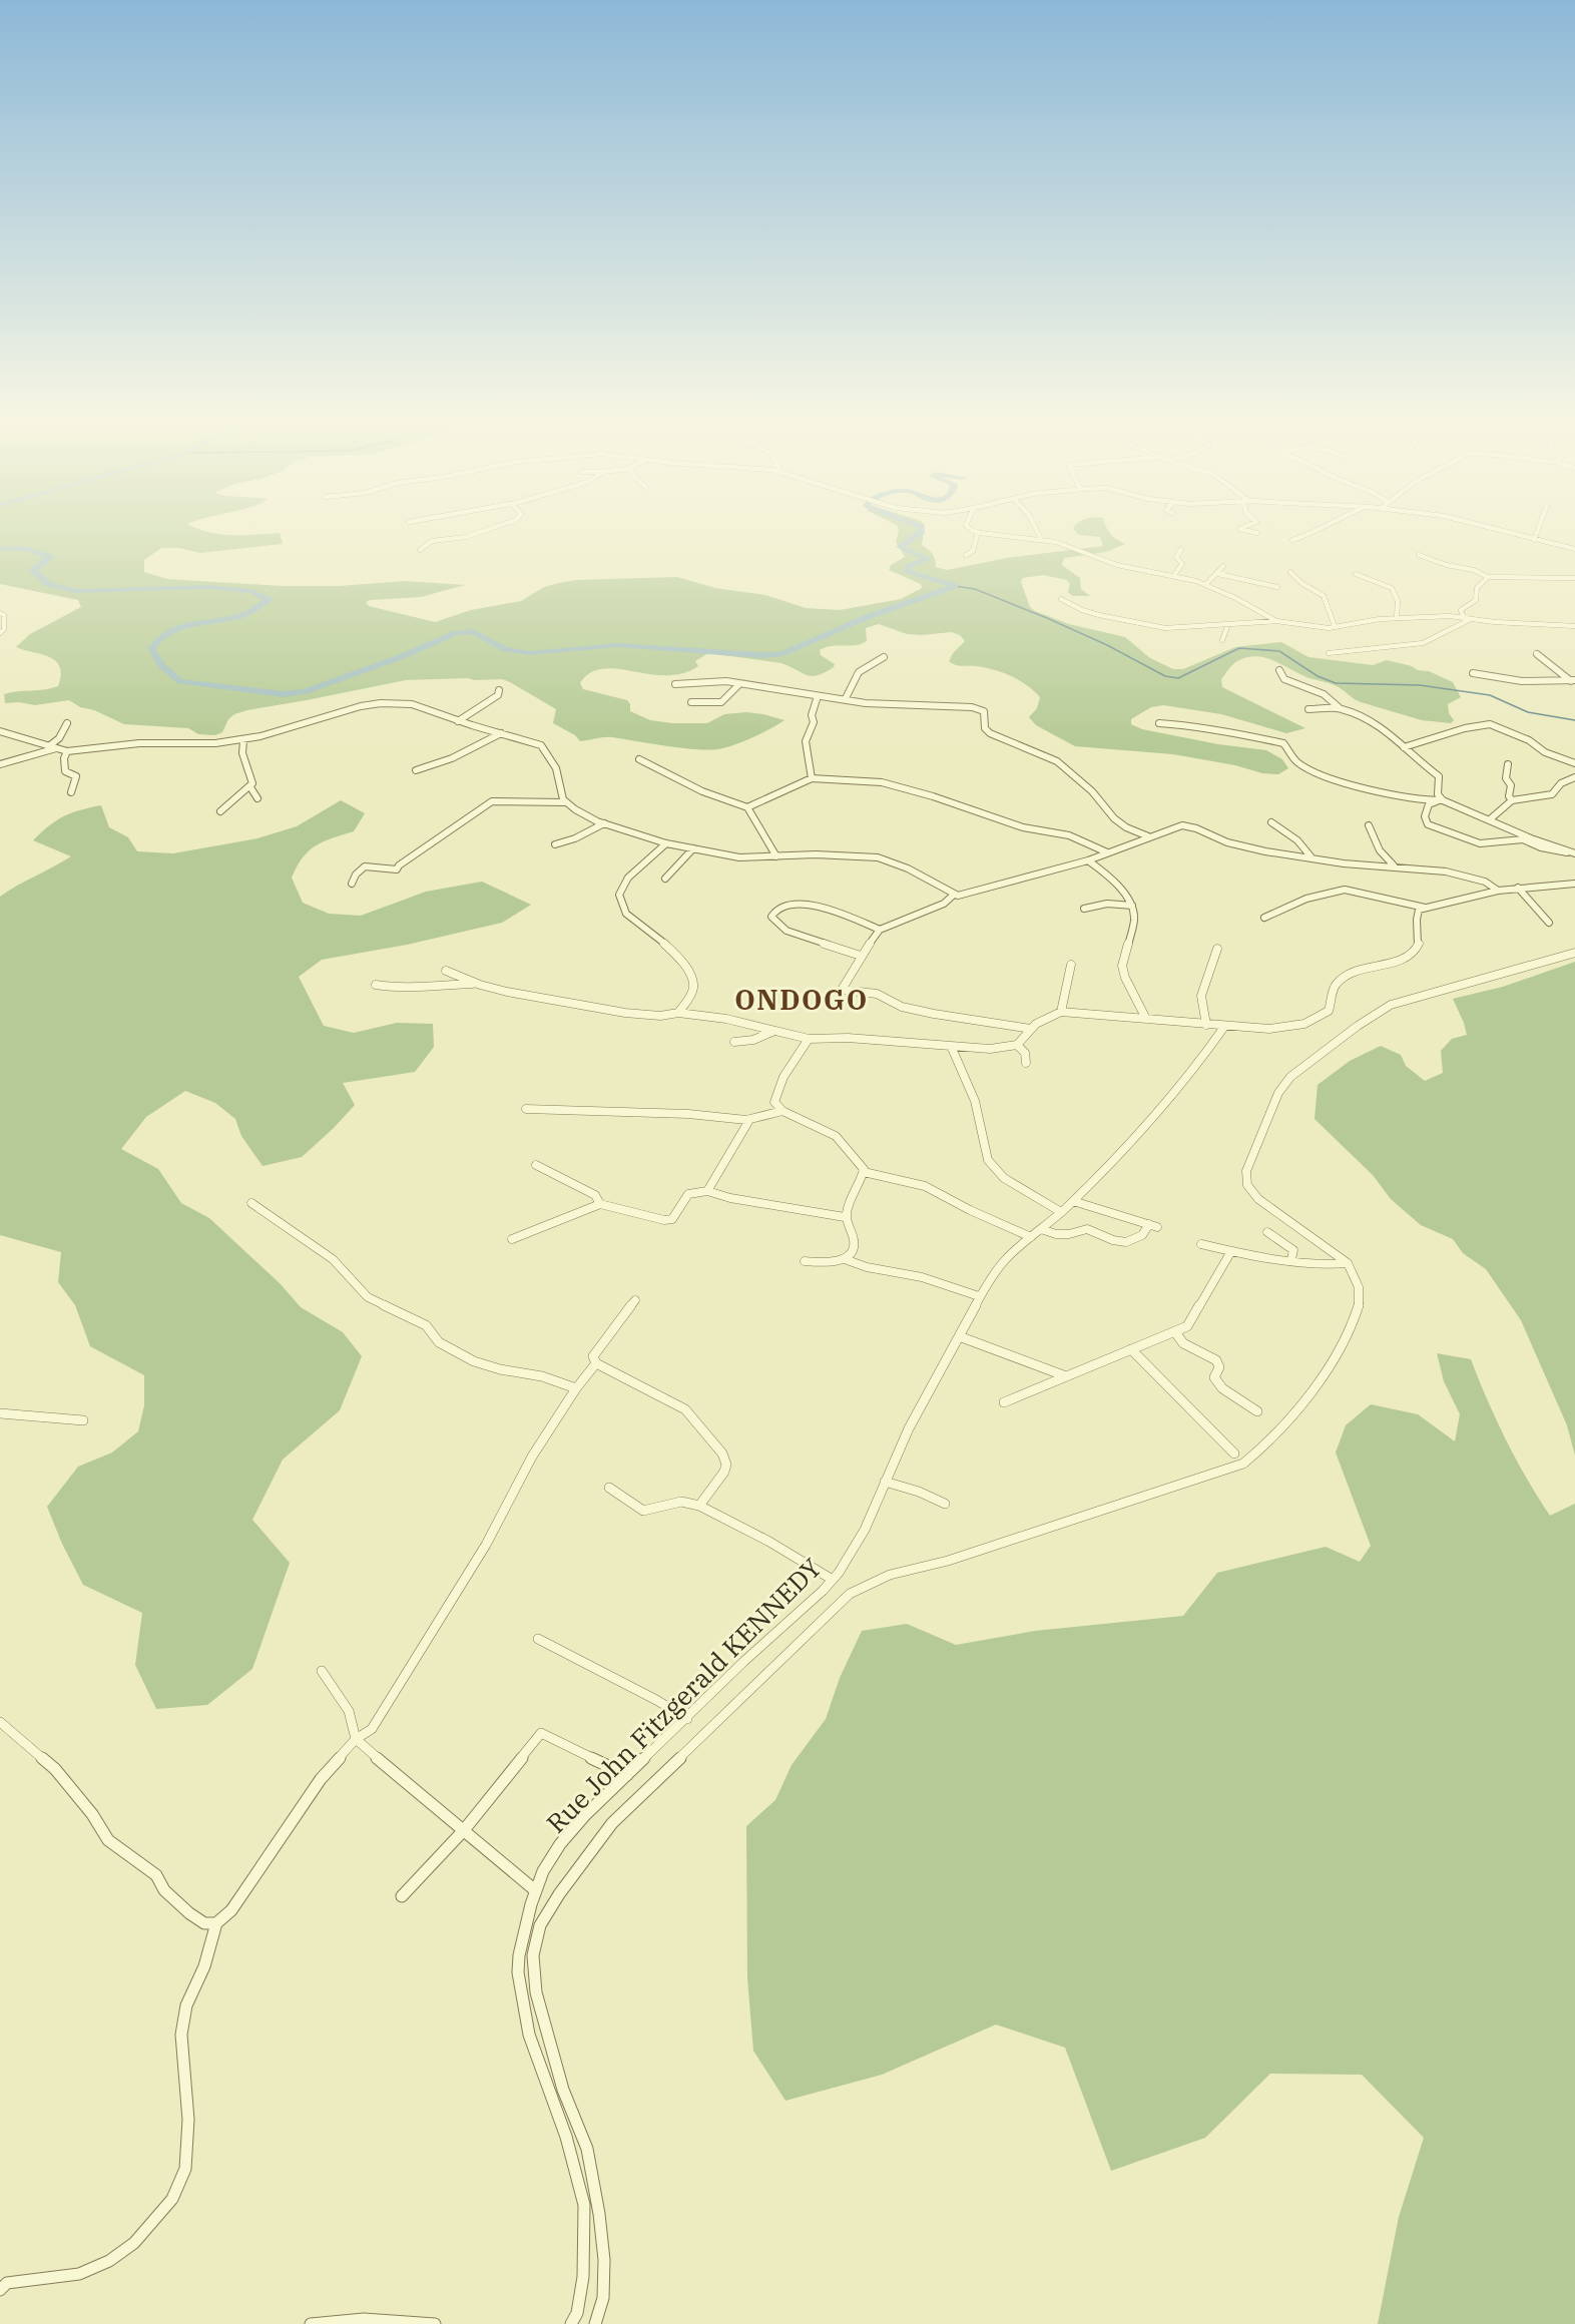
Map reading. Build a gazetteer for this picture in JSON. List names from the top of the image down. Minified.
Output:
{"streets":{"street":["Rue John Fitzgerald KENNEDY"]},"districts":["ONDOGO"]}
